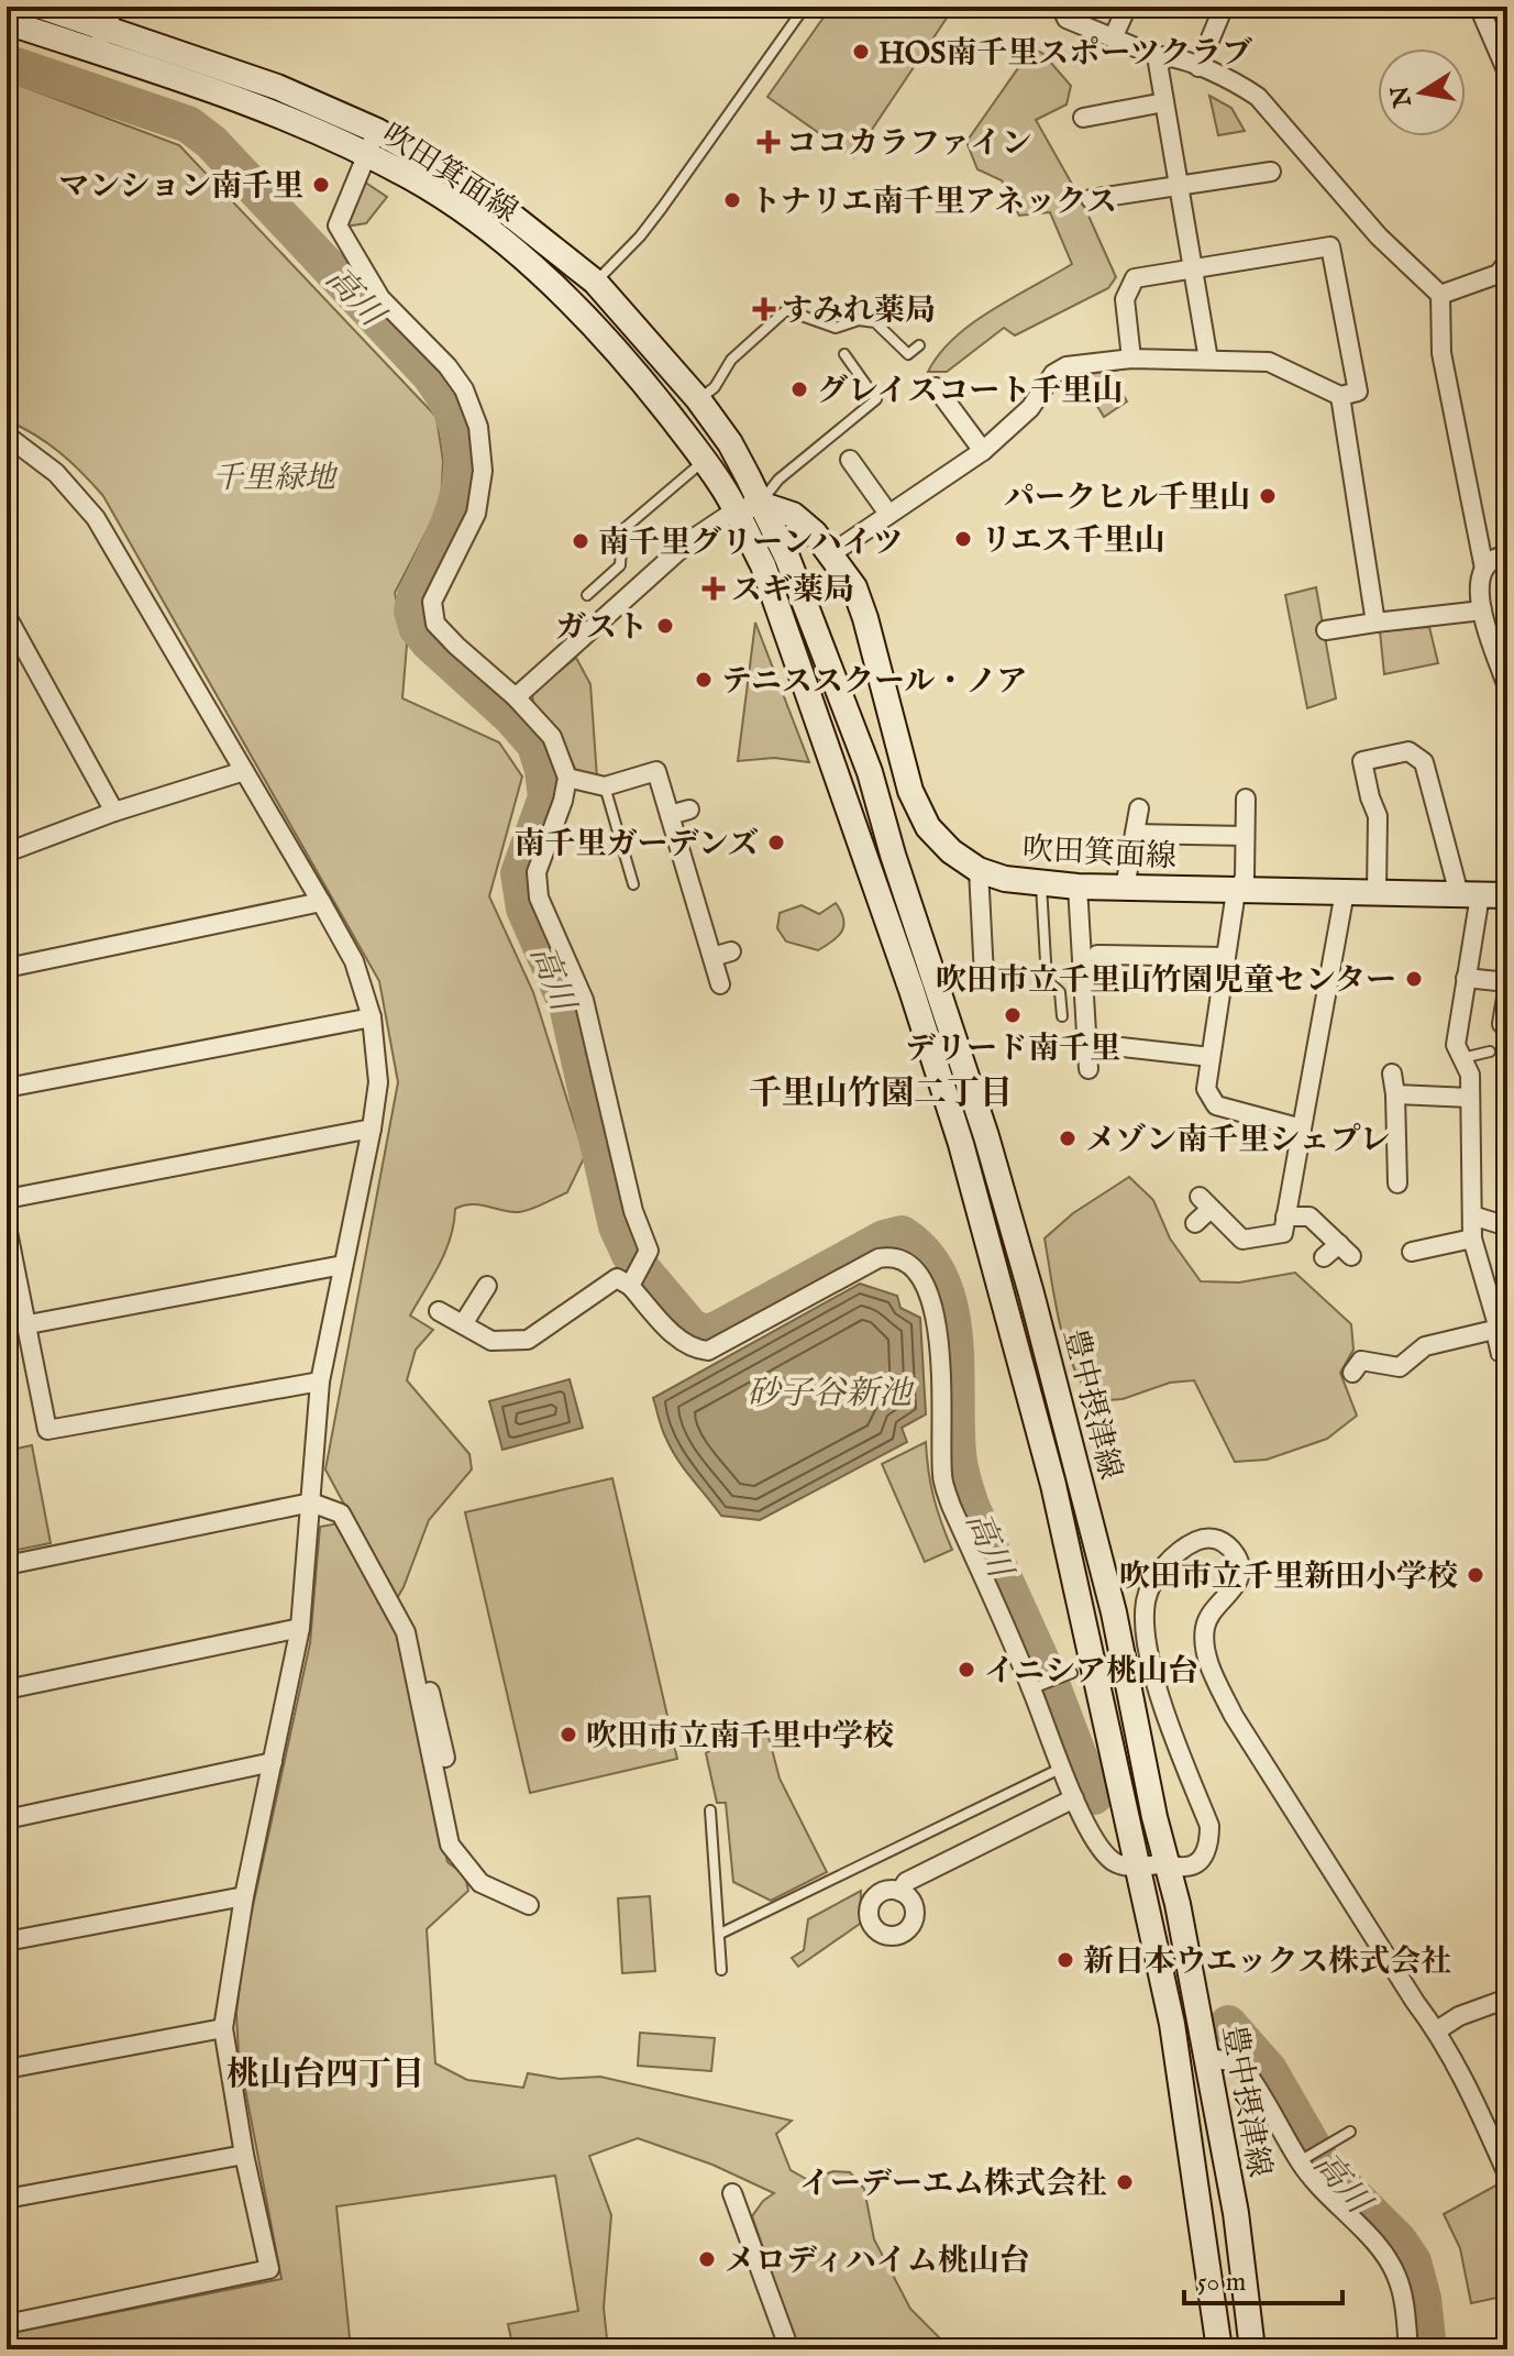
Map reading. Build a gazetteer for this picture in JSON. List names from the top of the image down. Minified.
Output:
{"streets":{"main road":["吹田箕面線","豊中摂津線"]},"crossings":[["吹田箕面線","豊中摂津線"]],"districts":["千里山竹園二丁目","桃山台四丁目"],"water":["高川","砂子谷新池"],"parks":["千里緑地"],"places":{"other":["HOS南千里スポーツクラブ","マンション南千里","トナリエ南千里アネックス","グレイスコート千里山","パークヒル千里山","リエス千里山","南千里グリーンハイツ","ガスト","テニススクール・ノア","南千里ガーデンズ","吹田市立千里山竹園児童センター","デリード南千里","メゾン南千里シェプレ","吹田市立千里新田小学校","イニシア桃山台","吹田市立南千里中学校","新日本ウエックス株式会社","イーデーエム株式会社","メロディハイム桃山台"],"health":["ココカラファイン","すみれ薬局","スギ薬局"]},"scale_bar":"50 m","north":"left"}
